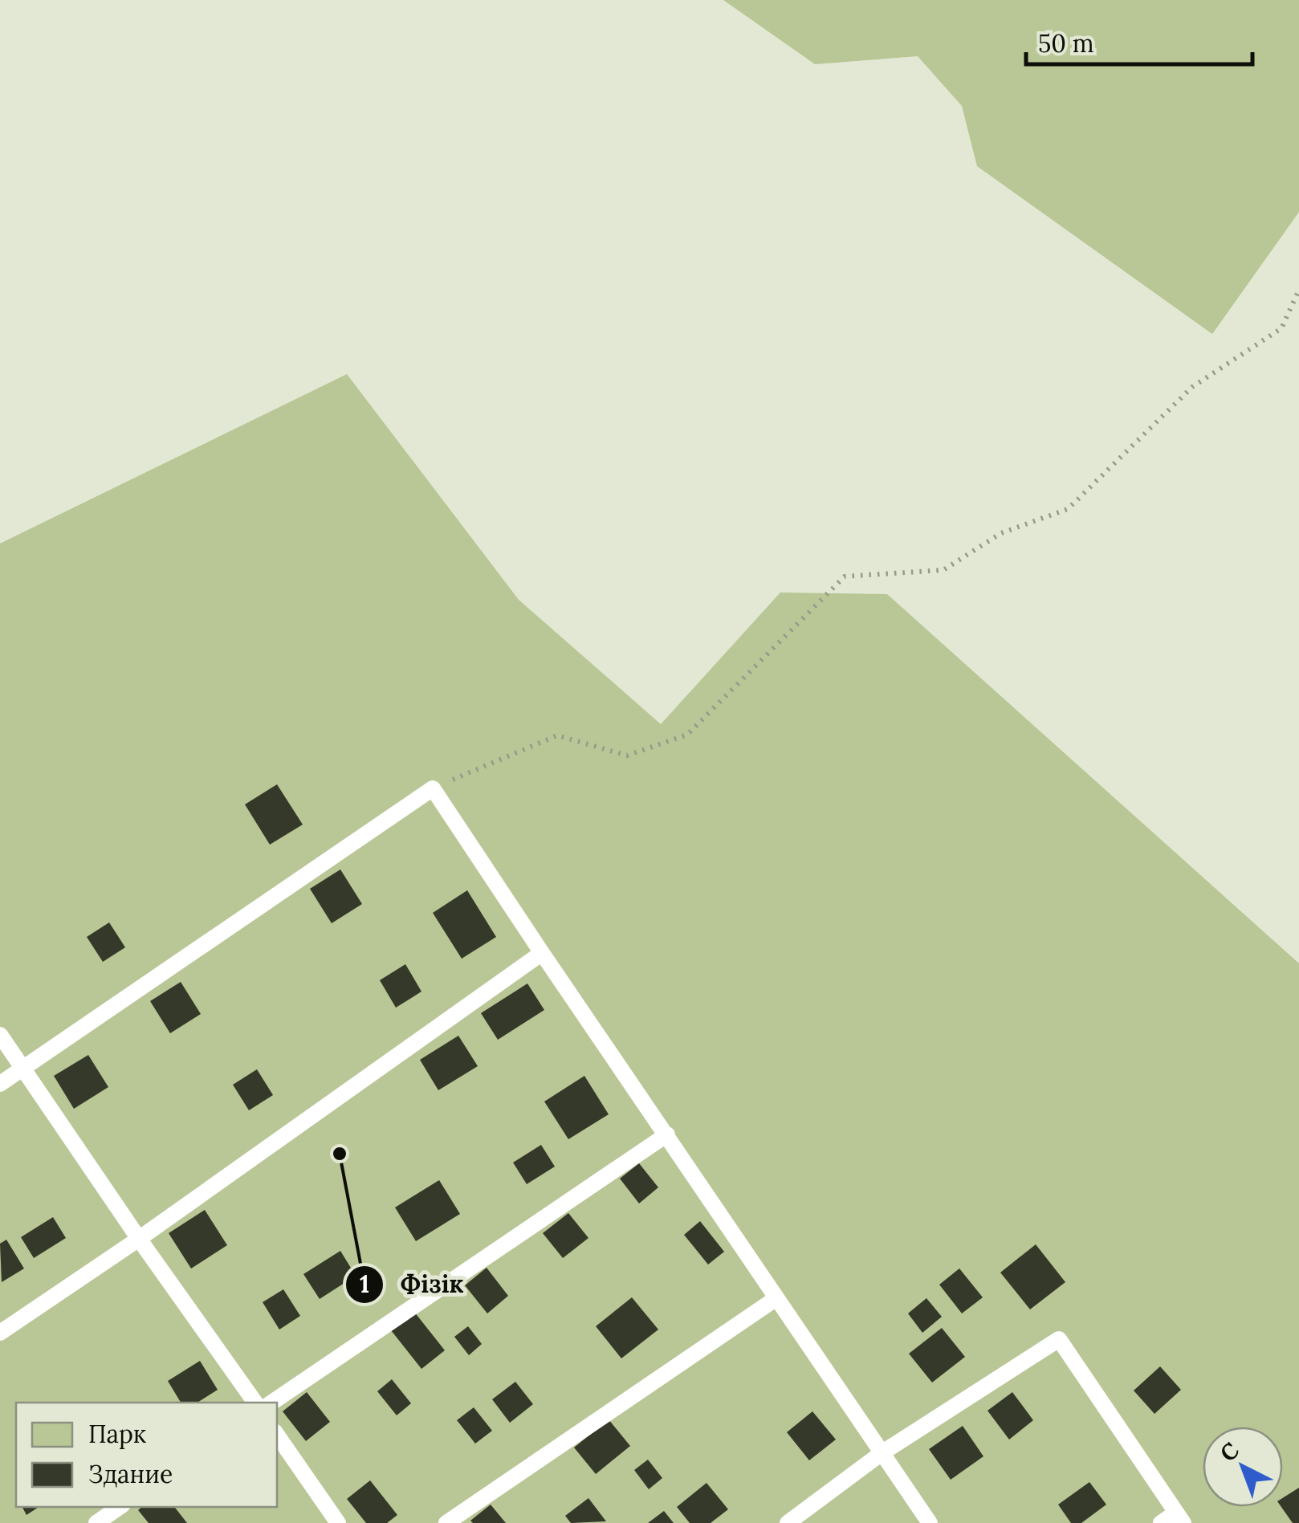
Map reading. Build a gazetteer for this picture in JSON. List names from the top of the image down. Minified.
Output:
{"places":["Фізік"],"legend":["Парк","Здание"],"scale_bar":"50 m","north":"top left"}
